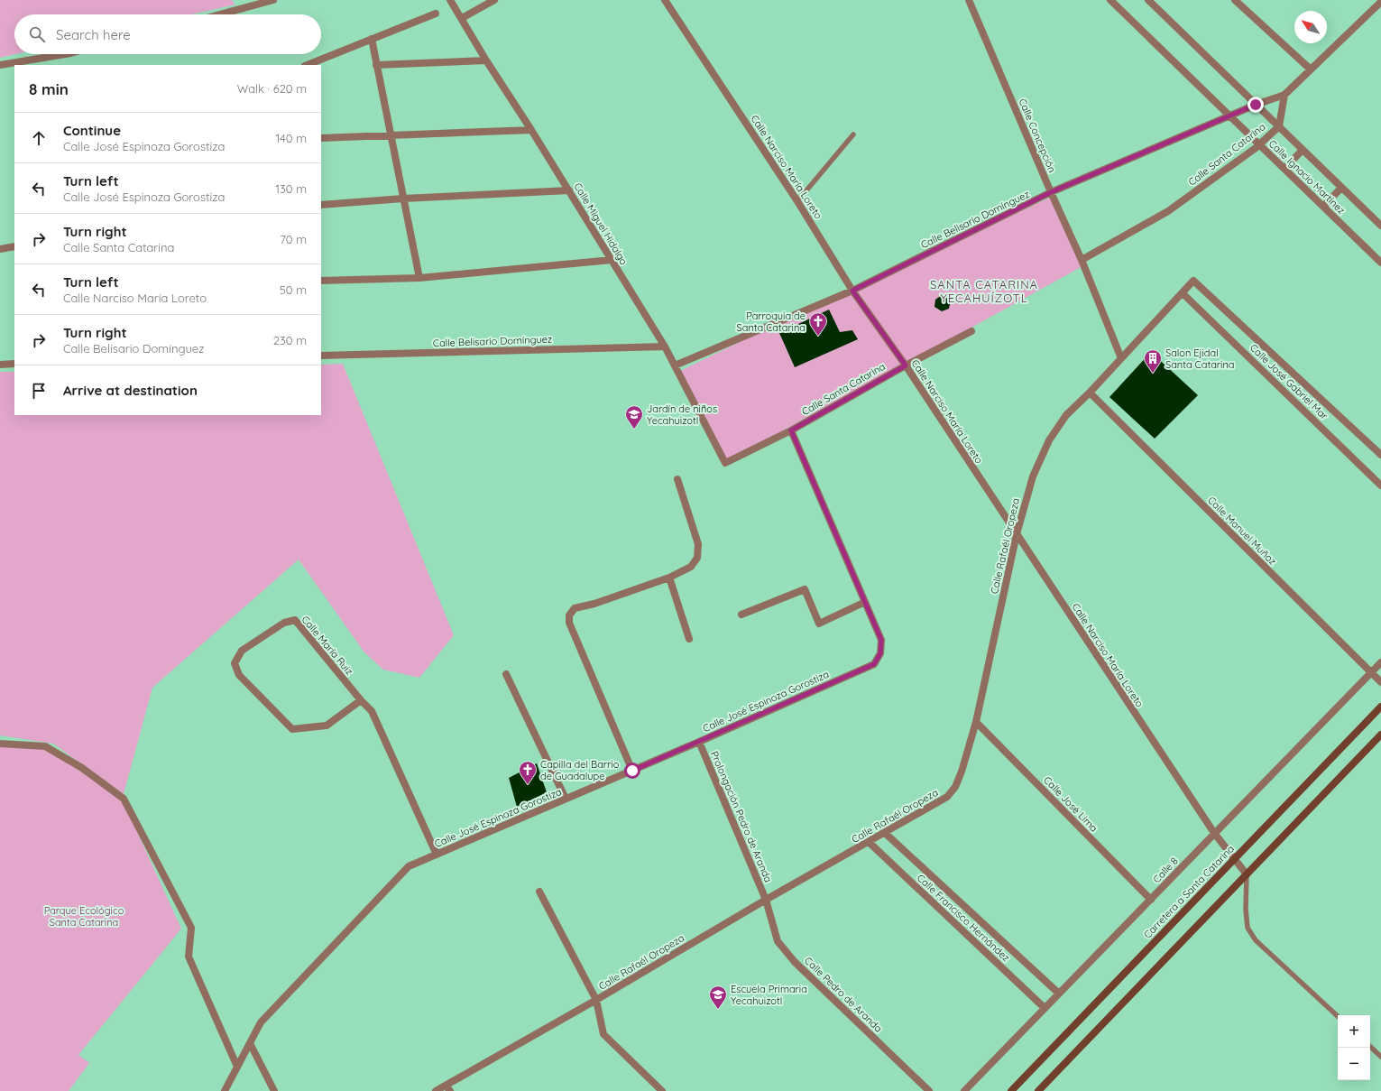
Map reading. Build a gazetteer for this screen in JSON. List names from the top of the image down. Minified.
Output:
{"streets":{"main road":["Carretera a Santa Catarina"],"street":["Calle Concepción","Calle Santa Catarina","Calle Narciso María Loreto","Calle Ignacio Martínez","Calle Belisario Domínguez","Calle Miguel Hidalgo","Calle José Gabriel Mar","Calle Manuel Muñoz","Calle Rafaél Oropeza","Calle María Ruiz","Calle José Espinoza Gorostiza","Calle José Lima","Prolongación Pedro de Aranda","Calle 8","Calle Francisco Hernández","Calle Pedro de Aranda"]},"crossings":[["Calle Concepción","Calle Santa Catarina"],["Calle Concepción","Calle Belisario Domínguez"],["Calle Concepción","Calle Rafaél Oropeza"],["Calle Santa Catarina","Calle Narciso María Loreto"],["Calle Santa Catarina","Calle Ignacio Martínez"],["Calle Santa Catarina","Calle Belisario Domínguez"],["Calle Santa Catarina","Calle Miguel Hidalgo"],["Calle Santa Catarina","Calle José Espinoza Gorostiza"],["Calle Narciso María Loreto","Calle Belisario Domínguez"],["Calle Narciso María Loreto","Calle Rafaél Oropeza"],["Calle Narciso María Loreto","Calle 8"],["Calle Narciso María Loreto","Carretera a Santa Catarina"],["Calle Ignacio Martínez","Calle Belisario Domínguez"],["Calle Belisario Domínguez","Calle Miguel Hidalgo"],["Calle José Gabriel Mar","Calle Rafaél Oropeza"],["Calle Manuel Muñoz","Calle Rafaél Oropeza"],["Calle Manuel Muñoz","Calle 8"],["Calle Rafaél Oropeza","Calle José Lima"],["Calle Rafaél Oropeza","Prolongación Pedro de Aranda"],["Calle Rafaél Oropeza","Calle Francisco Hernández"],["Calle Rafaél Oropeza","Calle Pedro de Aranda"],["Calle María Ruiz","Calle José Espinoza Gorostiza"],["Calle José Espinoza Gorostiza","Prolongación Pedro de Aranda"],["Calle José Lima","Calle 8"],["Prolongación Pedro de Aranda","Calle Pedro de Aranda"],["Calle 8","Calle Francisco Hernández"]],"districts":["SANTA CATARINA YECAHUÍZOTL"],"parks":["Parque Ecológico Santa Catarina"],"places":{"church":["Parroquia de Santa Catarina","Capilla del Barrio de Guadalupe"],"building":["Salon Ejidal Santa Catarina"],"school or university":["Jardín de niños Yecahuizotl","Escuela Primaria Yecahuizotl"]},"north":"top left","page":{"search":"Search here","heading":["8 min","Walk · 620 m"],"list":[["Continue","Calle José Espinoza Gorostiza","140 m"],["Turn left","Calle José Espinoza Gorostiza","130 m"],["Turn right","Calle Santa Catarina","70 m"],["Turn left","Calle Narciso María Loreto","50 m"],["Turn right","Calle Belisario Domínguez","230 m"],"Arrive at destination"],"map_buttons":["+","−"]}}
